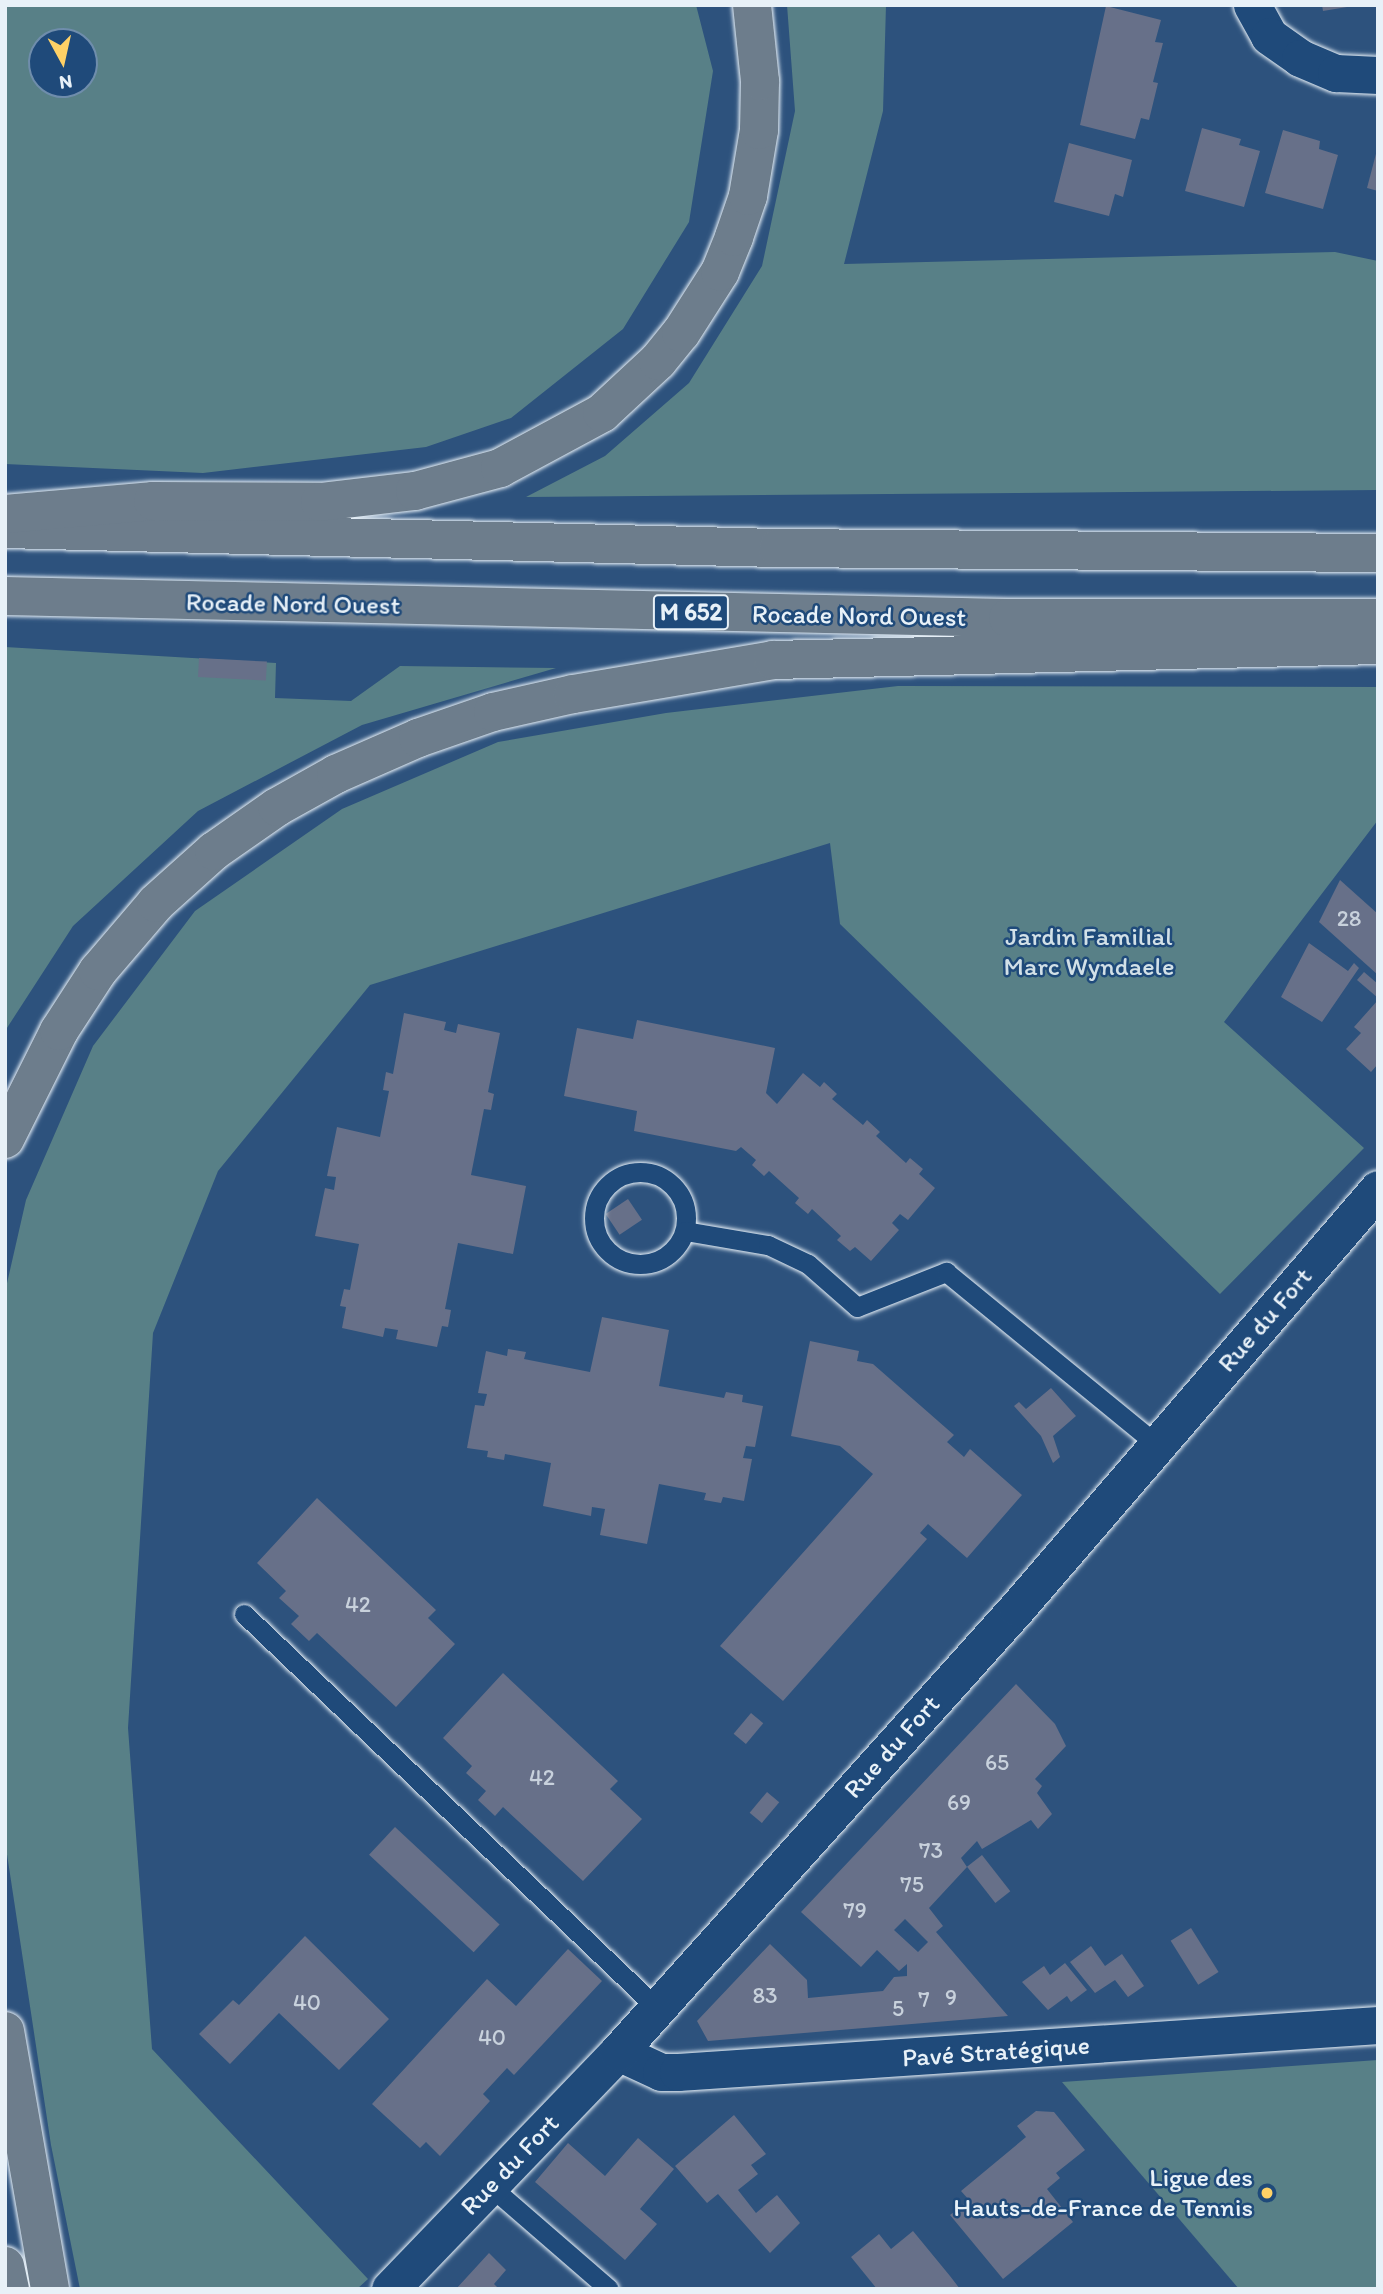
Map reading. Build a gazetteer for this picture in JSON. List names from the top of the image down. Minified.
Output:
{"streets":{"highway":["Rocade Nord Ouest","M 652"],"street":["Rue du Fort","Pavé Stratégique"]},"crossings":[["Rue du Fort","Pavé Stratégique"]],"parks":["Jardin Familial Marc Wyndaele"],"places":["Ligue des Hauts-de-France de Tennis"],"house_numbers":["28","42","65","42","69","73","75","79","83","9","7","40","5","40"],"north":"bottom"}
